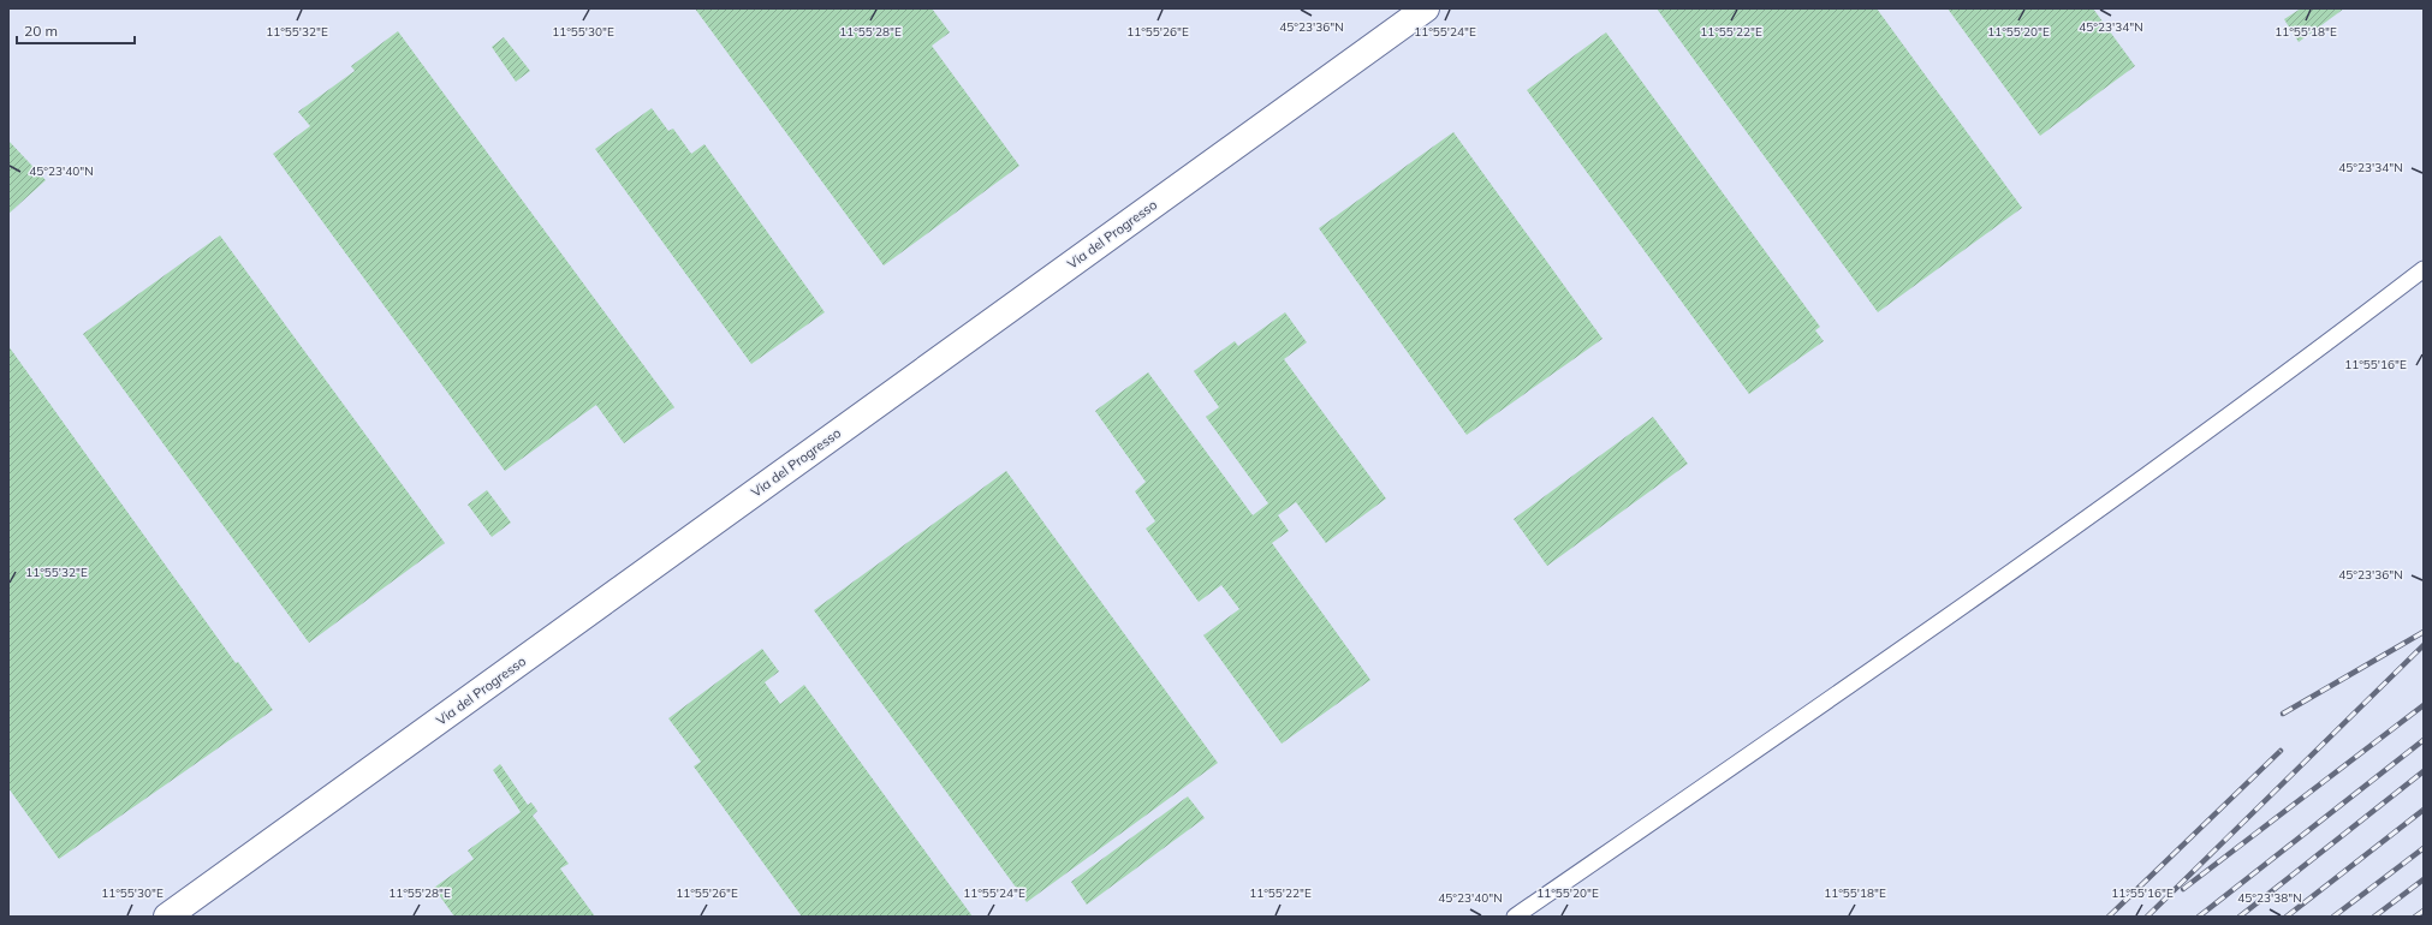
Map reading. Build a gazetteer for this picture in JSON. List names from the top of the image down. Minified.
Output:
{"streets":{"street":["Via del Progresso"]},"scale_bar":"20 m","coordinates":["45°23'36\"N","45°23'34\"N","11°55'32\"E","11°55'30\"E","11°55'28\"E","11°55'26\"E","11°55'24\"E","11°55'22\"E","11°55'20\"E","11°55'18\"E","45°23'40\"N","11°55'16\"E","45°23'38\"N"]}
